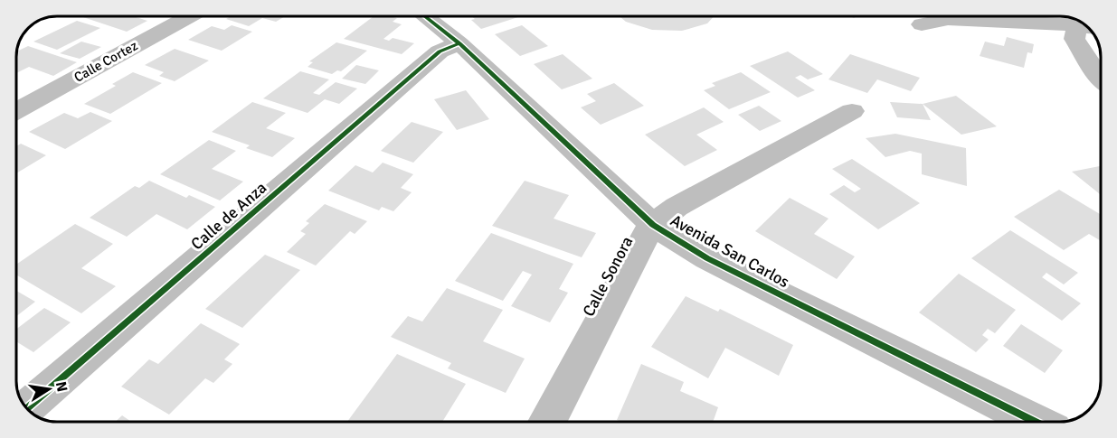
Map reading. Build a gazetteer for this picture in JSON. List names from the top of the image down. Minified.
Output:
{"streets":{"street":["Calle Cortez","Calle de Anza","Avenida San Carlos","Calle Sonora"]},"crossings":[["Calle de Anza","Avenida San Carlos"],["Avenida San Carlos","Calle Sonora"]],"north":"right"}
